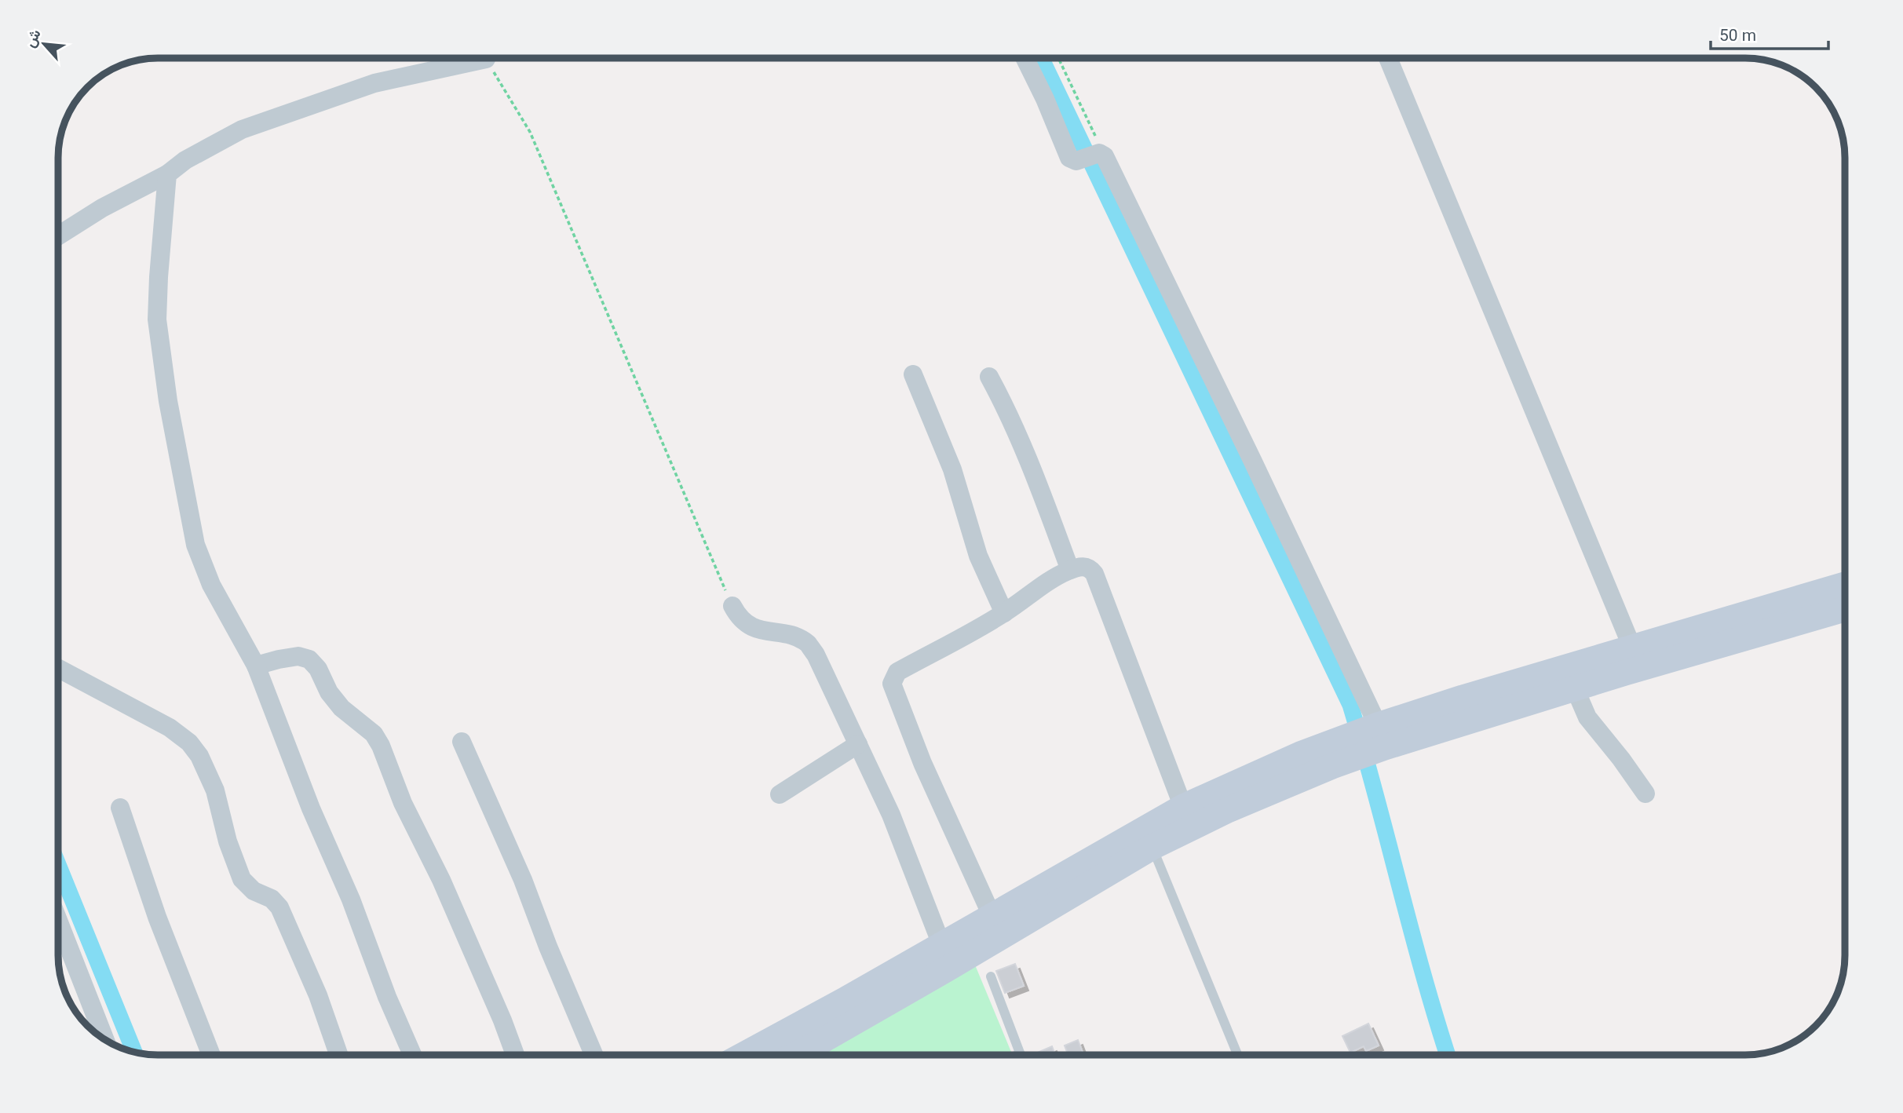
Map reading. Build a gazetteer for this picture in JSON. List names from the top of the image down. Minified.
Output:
{"scale_bar":"50 m","north":"top left"}
